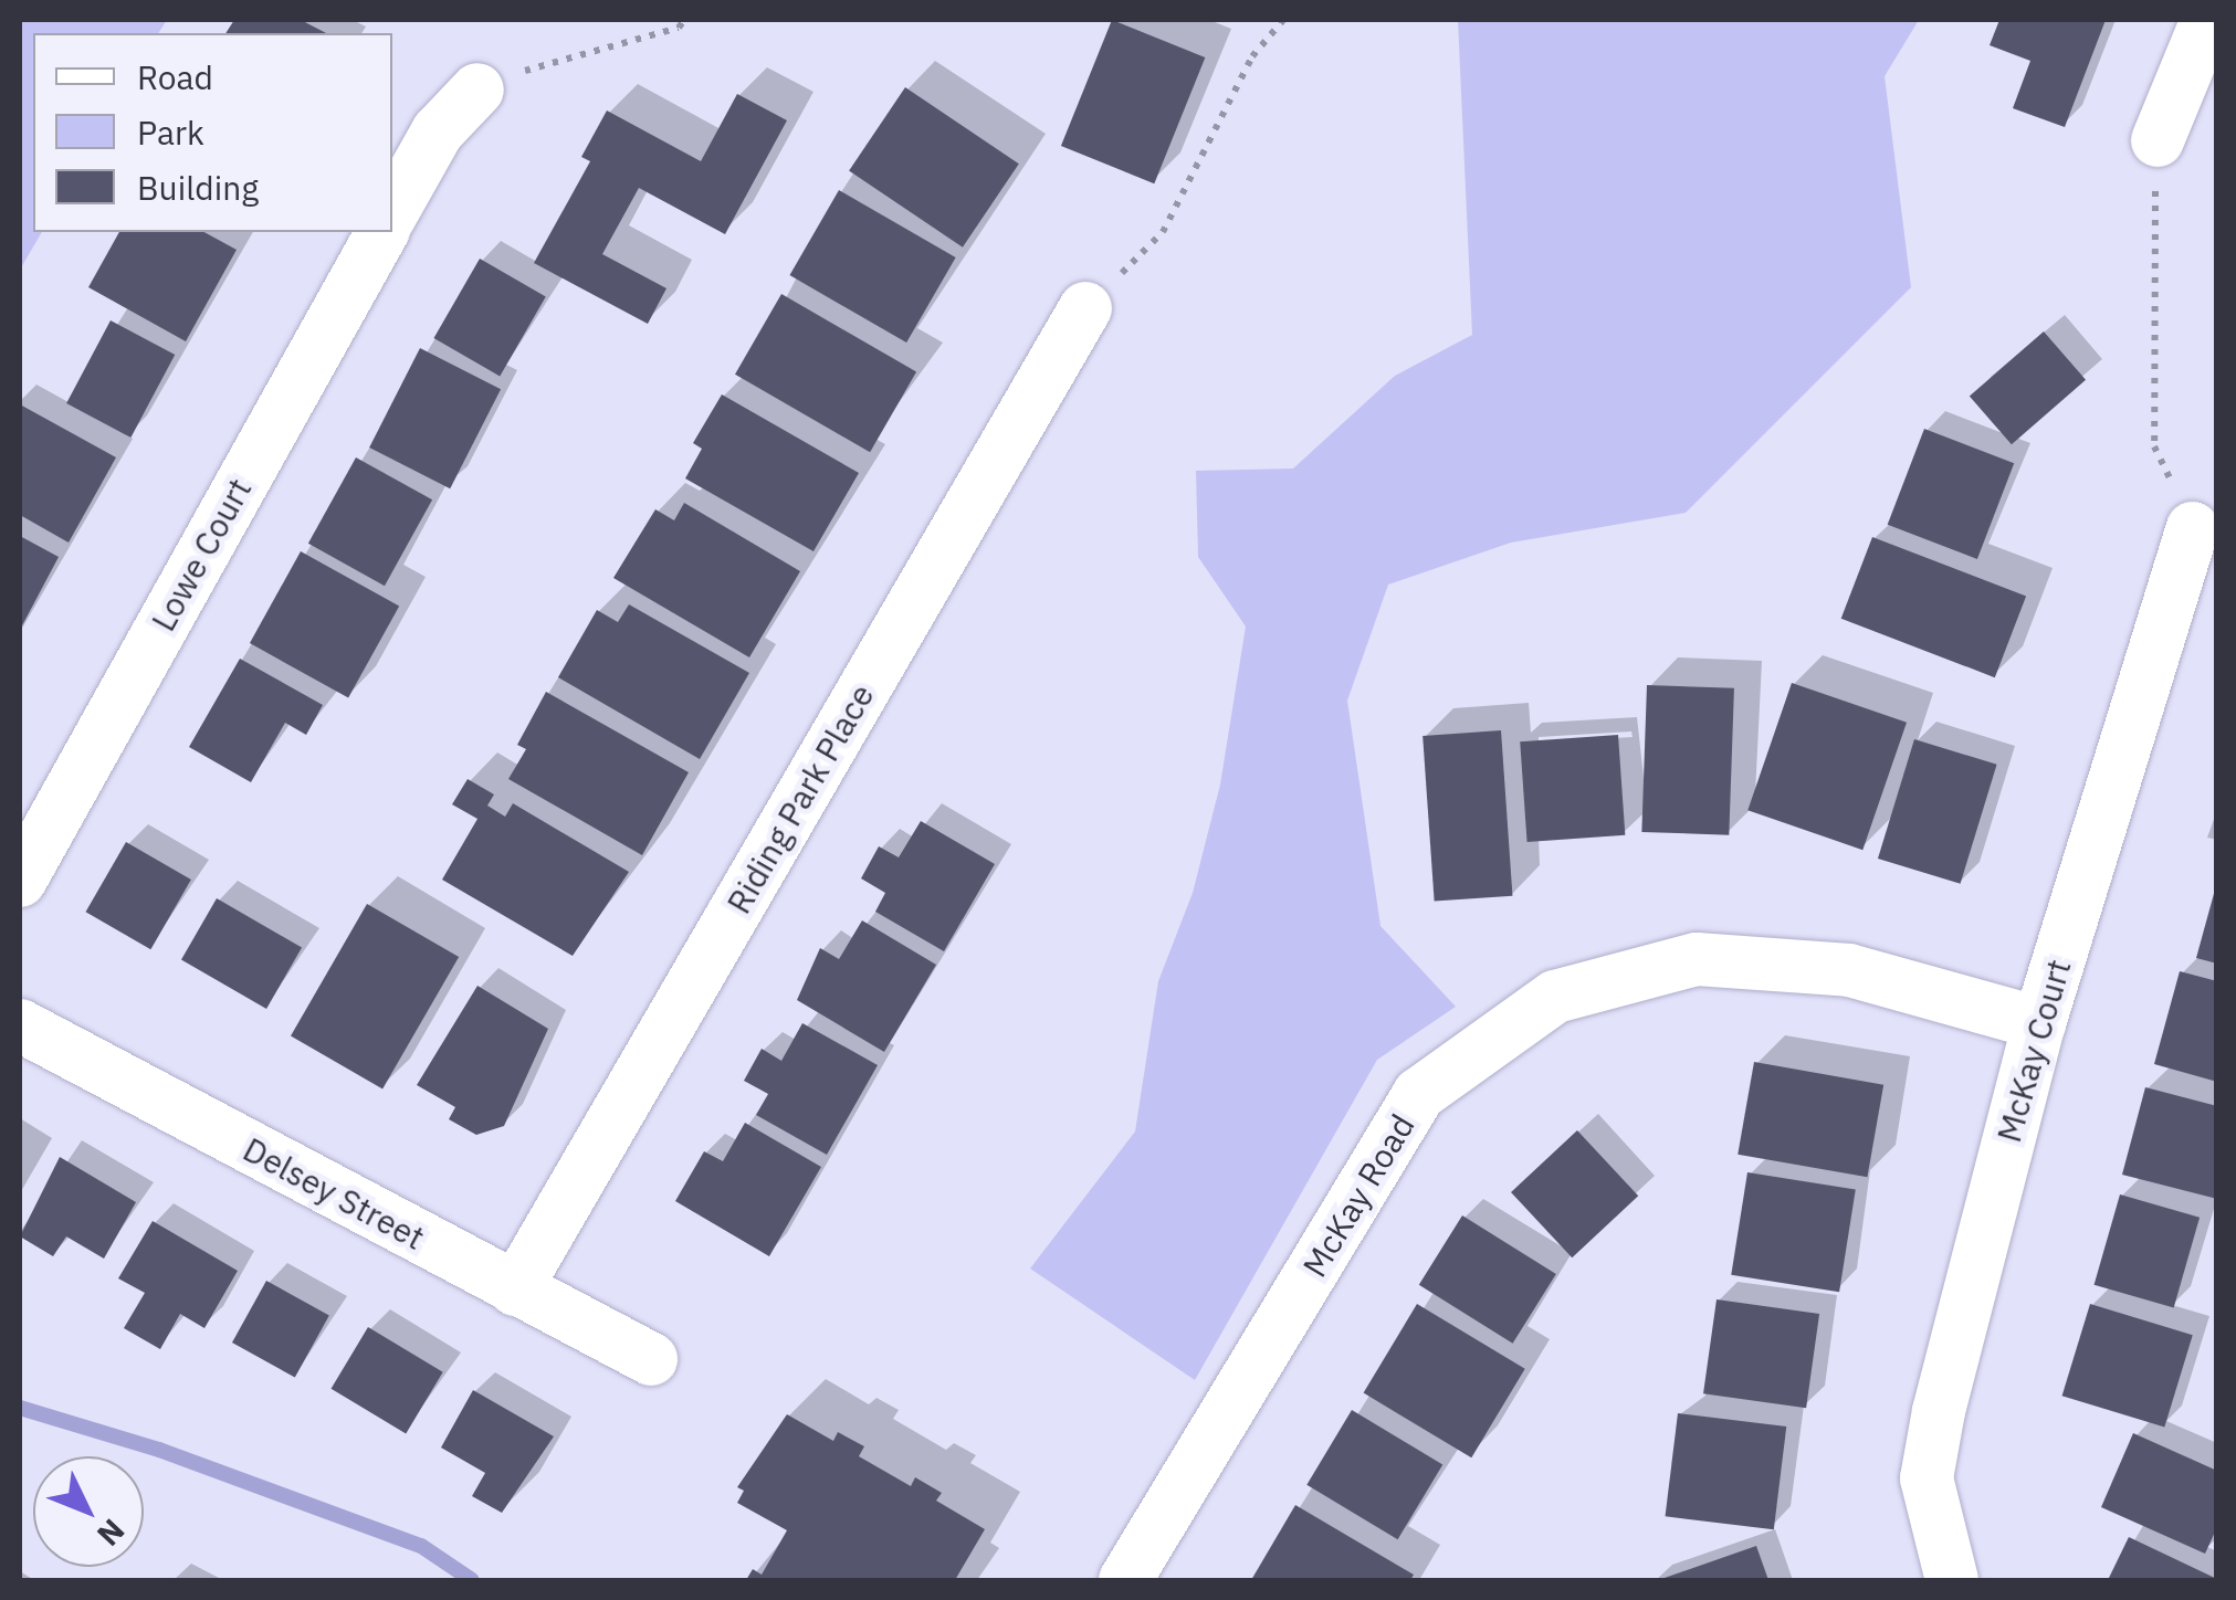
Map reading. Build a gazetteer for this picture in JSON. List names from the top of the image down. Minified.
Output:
{"streets":{"street":["Lowe Court","Riding Park Place","McKay Court","Delsey Street","McKay Road"]},"crossings":[["Riding Park Place","Delsey Street"],["McKay Court","McKay Road"]],"legend":["Road","Park","Building"],"north":"bottom right"}
